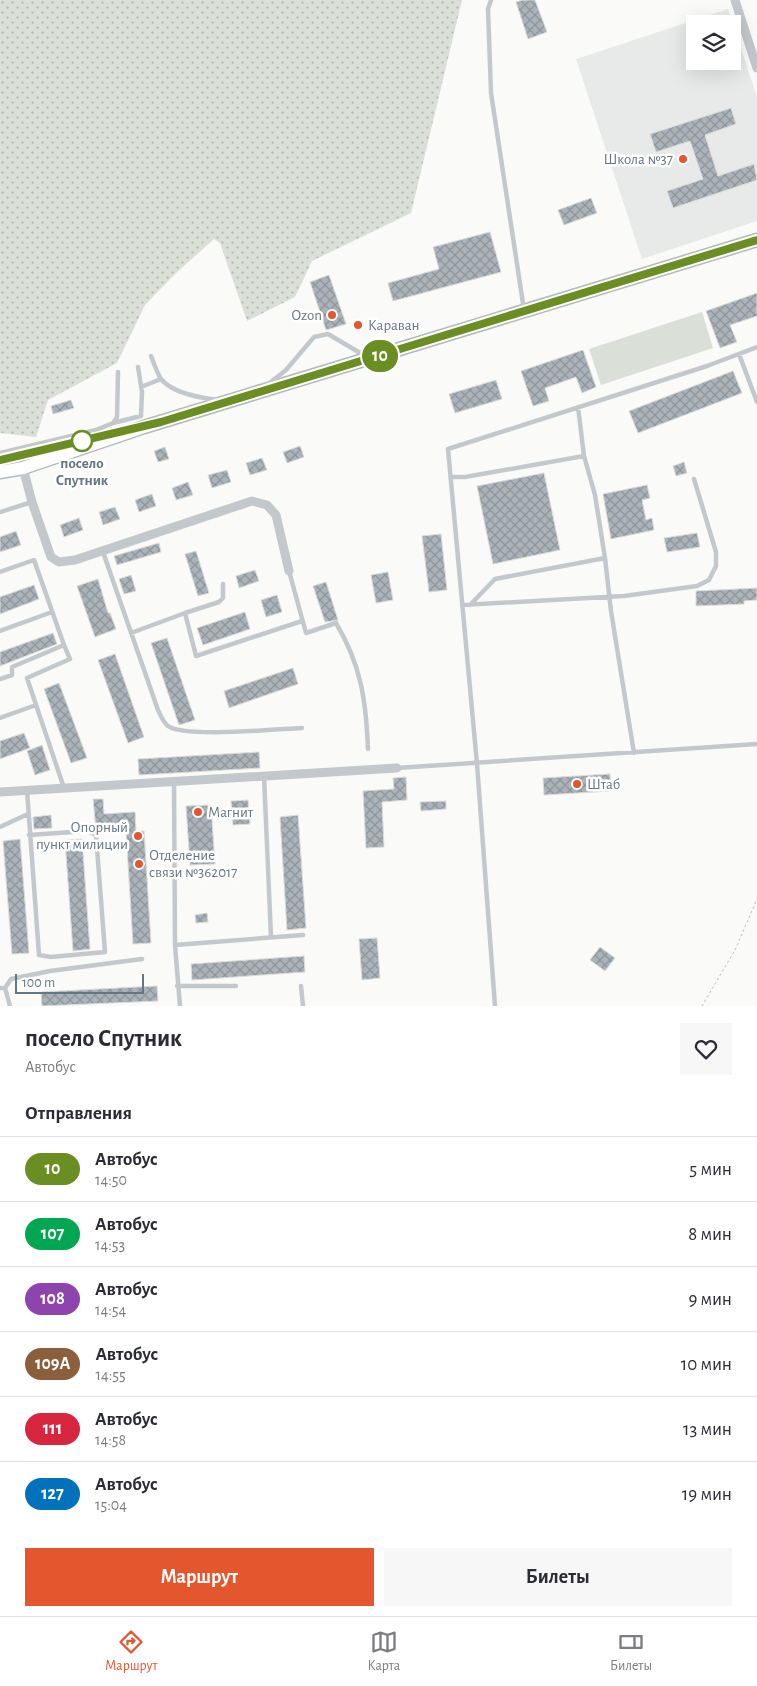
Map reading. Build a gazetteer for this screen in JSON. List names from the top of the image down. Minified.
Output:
{"places":["Школа №37","Ozon","Караван","посело Спутник","Штаб","Магнит","Опорный пункт милиции","Отделение связи №362017"],"lines":["bus line 10"],"scale_bar":"100 m","page":{"on_map":"10","scale":"100 m","heading":[["посело Спутник","Автобус"],"Отправления"],"list":[{"mark":"10","name":"Автобус","note":"14:50","value":"5 мин"},{"mark":"107","name":"Автобус","note":"14:53","value":"8 мин"},{"mark":"108","name":"Автобус","note":"14:54","value":"9 мин"},{"mark":"109А","name":"Автобус","note":"14:55","value":"10 мин"},{"mark":"111","name":"Автобус","note":"14:58","value":"13 мин"},{"mark":"127","name":"Автобус","note":"15:04","value":"19 мин"}],"buttons":["Маршрут","Билеты"],"tabs":["Маршрут","Карта","Билеты"]}}
